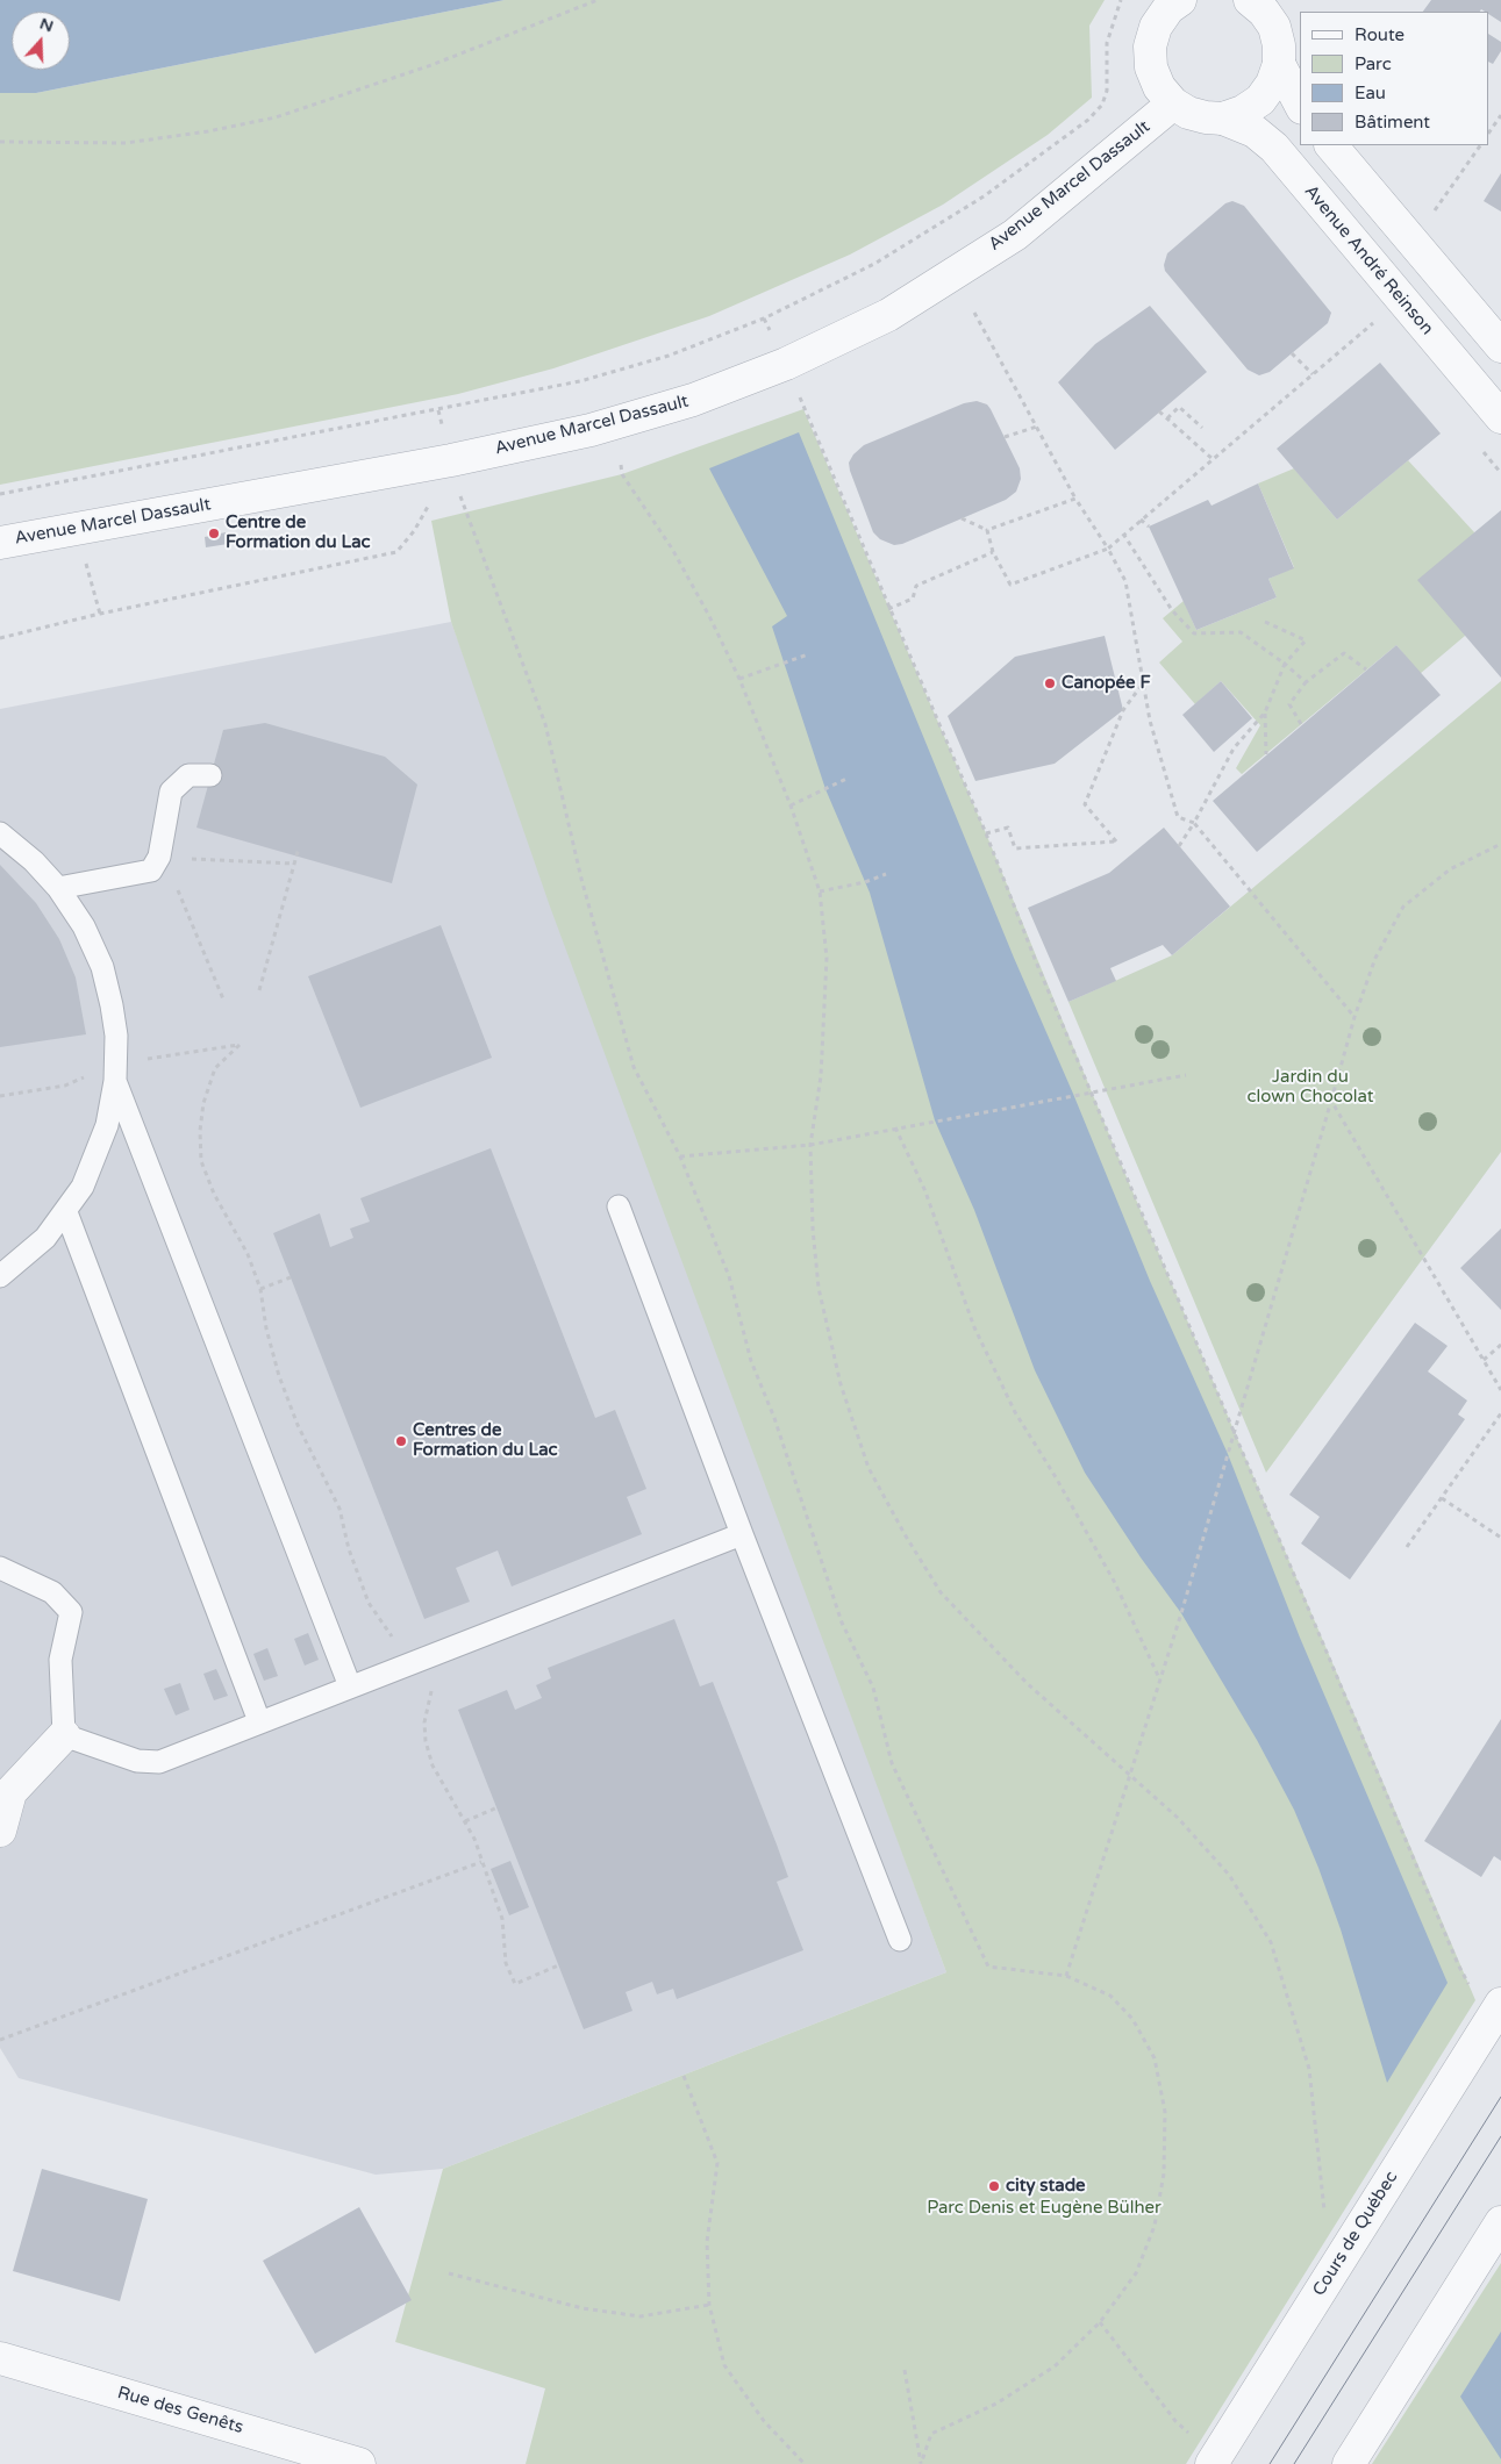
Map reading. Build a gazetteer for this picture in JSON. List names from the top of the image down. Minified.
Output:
{"streets":{"street":["Avenue Marcel Dassault","Avenue André Reinson","Cours de Québec","Rue des Genêts"]},"crossings":[["Avenue Marcel Dassault","Avenue André Reinson"]],"parks":["Jardin du clown Chocolat","Parc Denis et Eugène Bülher"],"places":["Centre de Formation du Lac","Canopée F","Centres de Formation du Lac","city stade"],"legend":["Route","Parc","Eau","Bâtiment"],"north":"top"}
